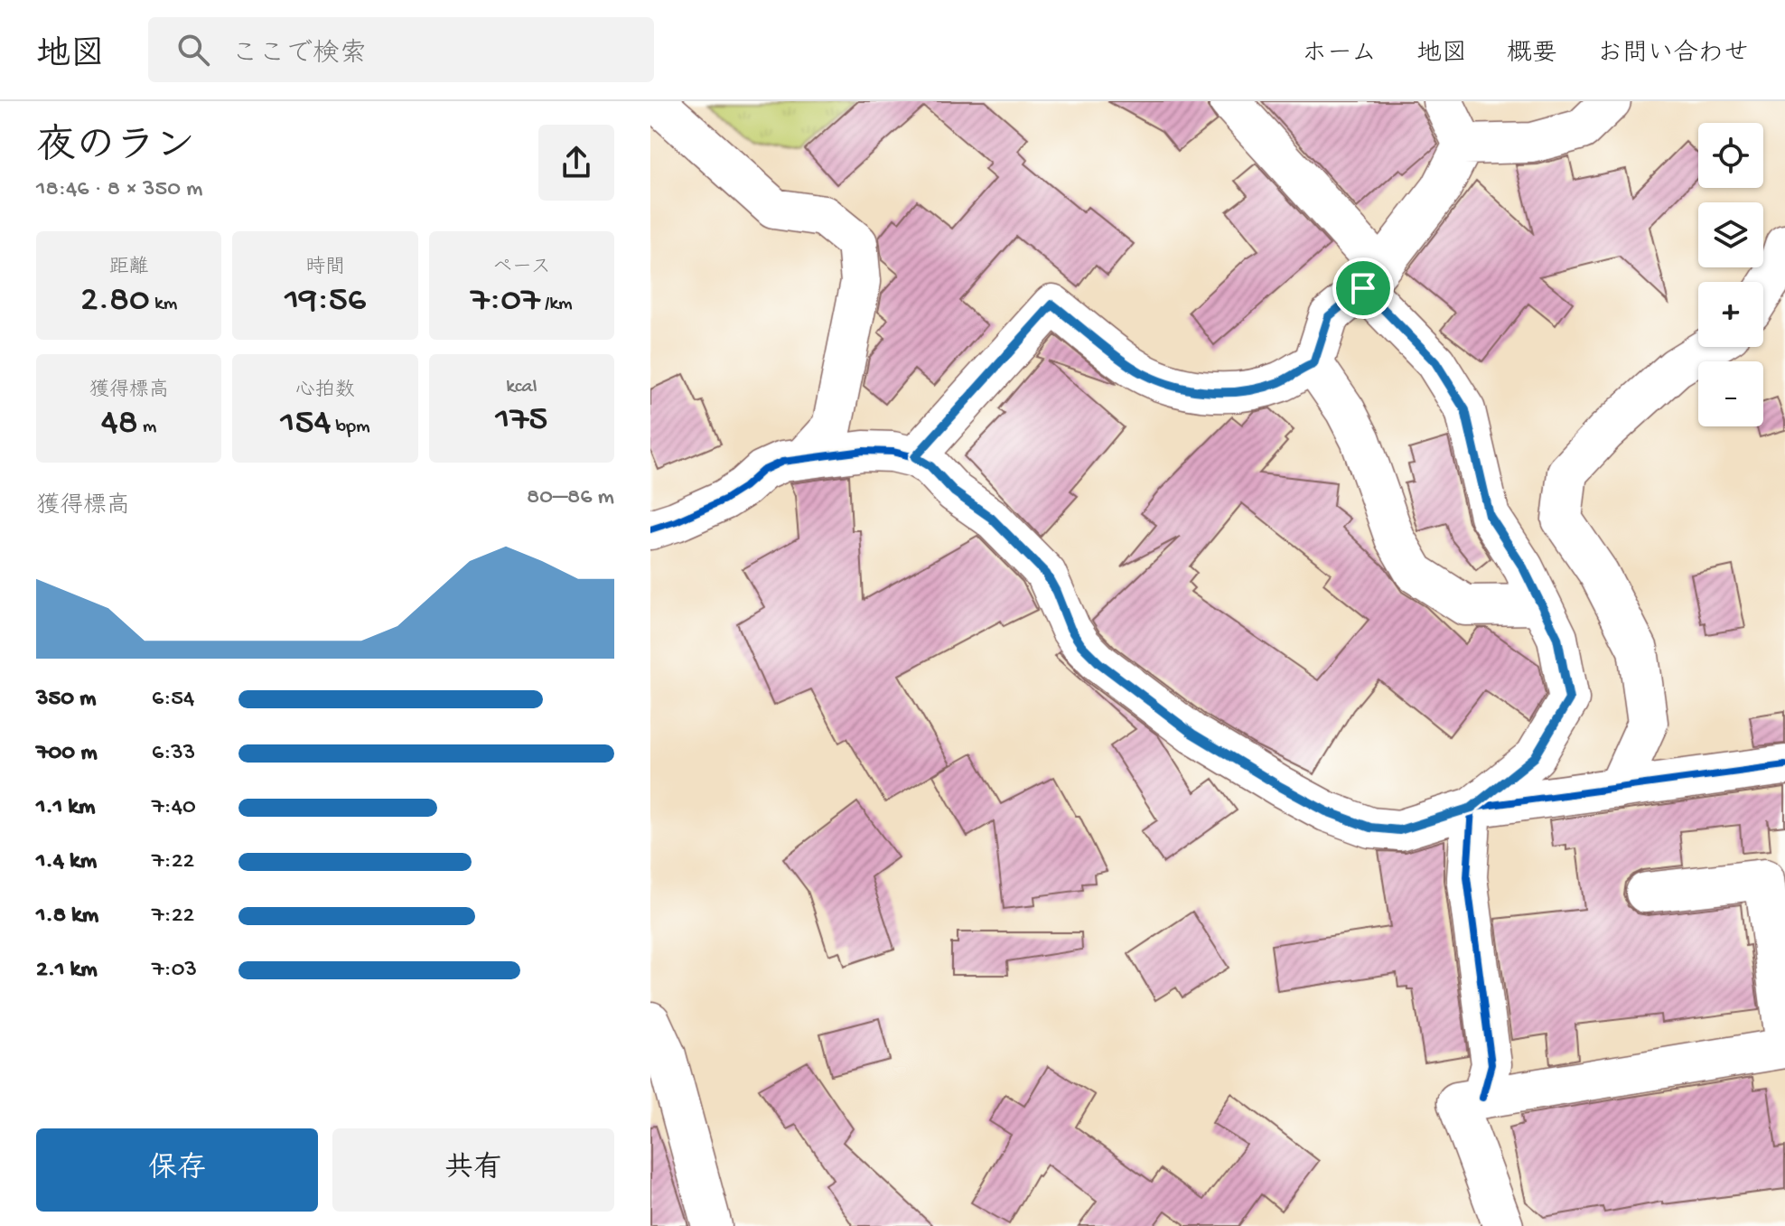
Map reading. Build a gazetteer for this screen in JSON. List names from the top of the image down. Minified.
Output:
{"page":{"header":"地図","search":"ここで検索","nav":["ホーム","地図","概要","お問い合わせ"],"heading":["夜のラン","18:46 · 8 × 350 m"],"map_buttons":["+","−"],"stats":[["距離","2.80 km"],["時間","19:56"],["ペース","7:07 /km"],["獲得標高","48 m"],["心拍数","154 bpm"],["kcal","175"]],"chart":["獲得標高","80–86 m"],"list":[{"name":"350 m","note":"6:54"},{"name":"700 m","note":"6:33"},{"name":"1.1 km","note":"7:40"},{"name":"1.4 km","note":"7:22"},{"name":"1.8 km","note":"7:22"},{"name":"2.1 km","note":"7:03"}],"buttons":["保存","共有"]}}
